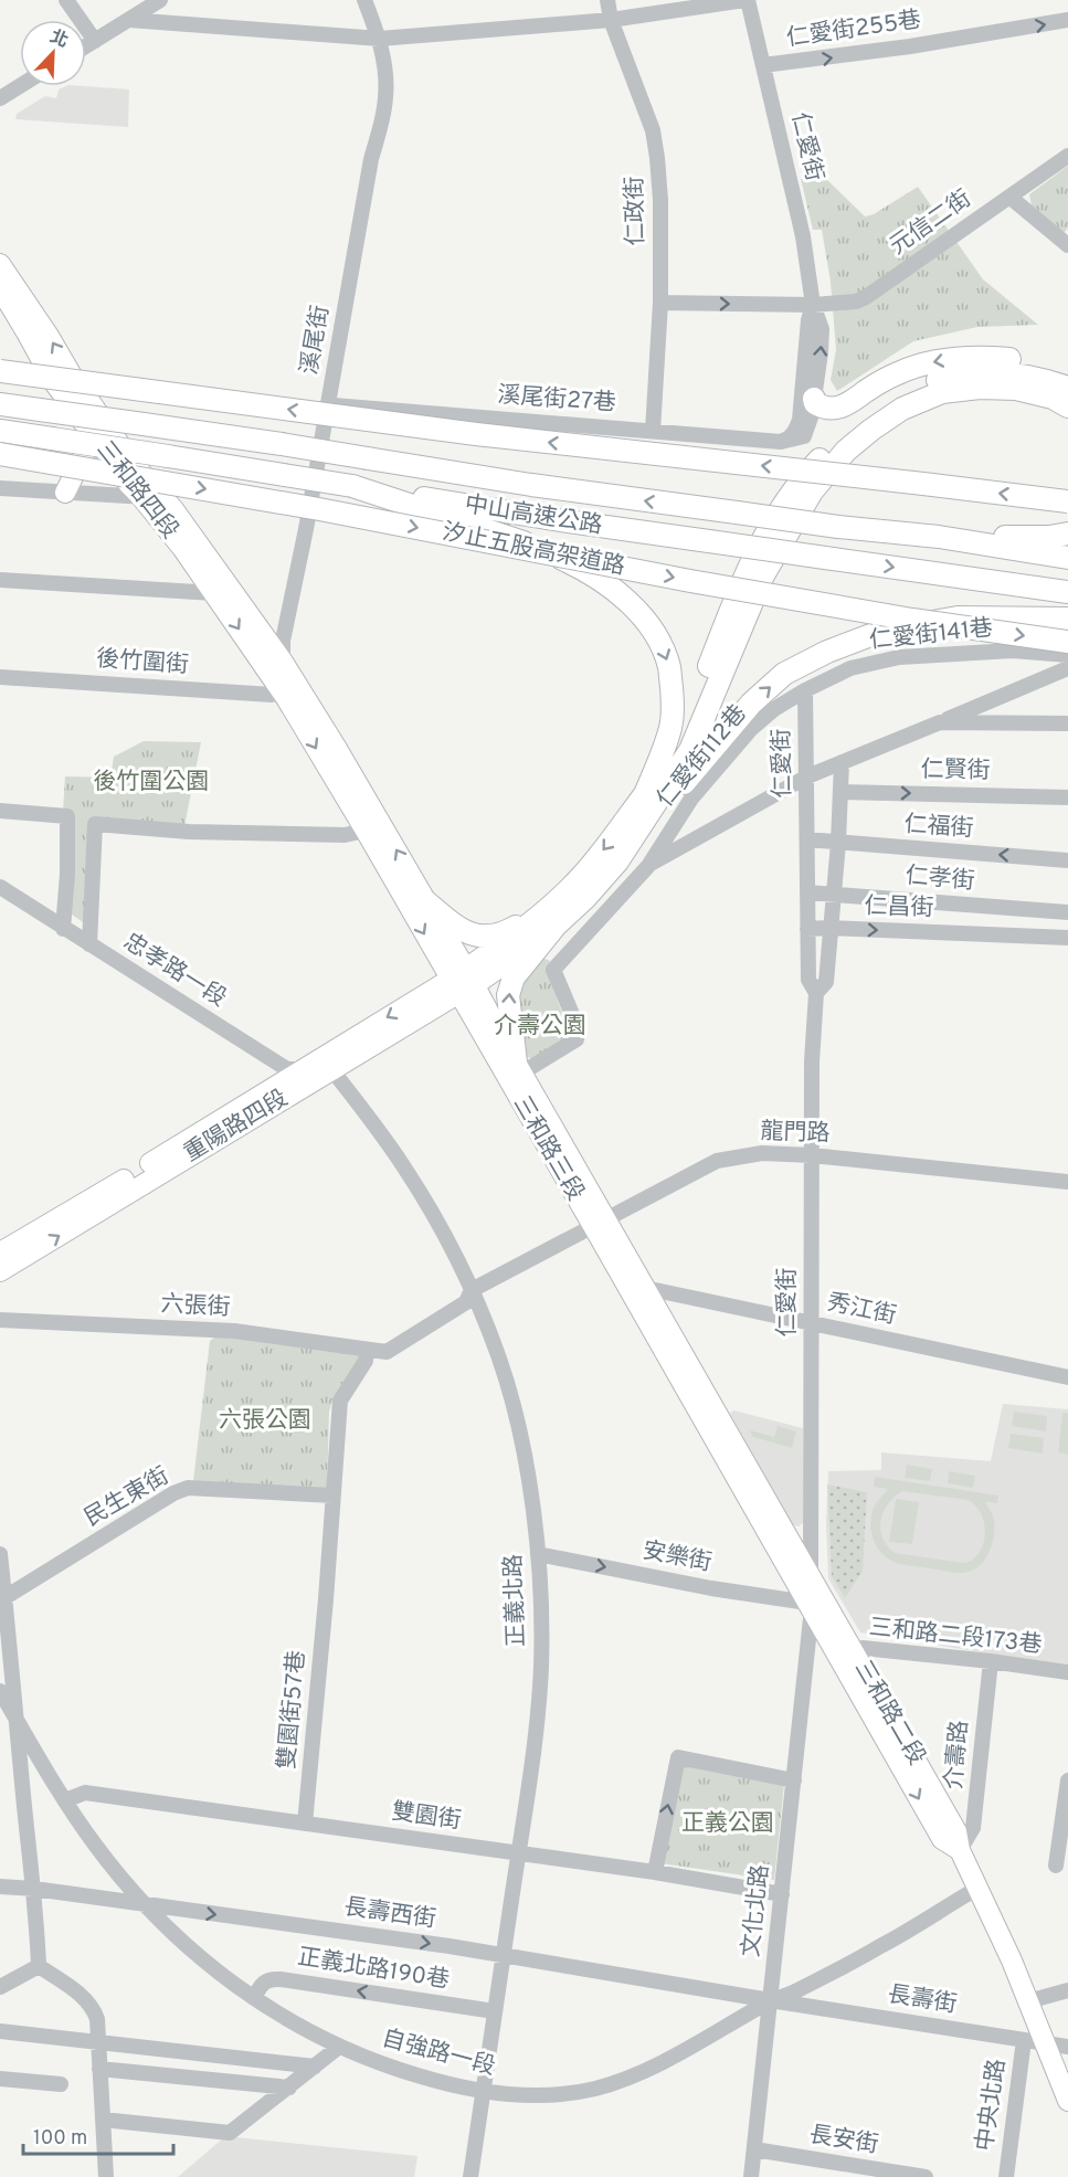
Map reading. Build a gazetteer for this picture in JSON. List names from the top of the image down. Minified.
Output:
{"streets":{"highway":["中山高速公路","汐止五股高架道路"],"main road":["三和路四段","重陽路四段","三和路三段","三和路二段"],"street":["仁愛街255巷","仁愛街","仁政街","元信二街","溪尾街","溪尾街27巷","仁愛街141巷","後竹圍街","仁愛街112巷","仁賢街","仁福街","仁孝街","仁昌街","忠孝路一段","龍門路","六張街","秀江街","民生東街","安樂街","正義北路","三和路二段173巷","雙園街57巷","介壽路","雙園街","文化北路","長壽西街","正義北路190巷","長壽街","自強路一段","中央北路","長安街"]},"crossings":[["仁愛街255巷","仁愛街"],["仁愛街","元信二街"],["仁愛街","溪尾街27巷"],["仁愛街","仁愛街141巷"],["仁愛街","仁愛街112巷"],["仁愛街","仁賢街"],["仁愛街","仁福街"],["仁愛街","仁孝街"],["仁愛街","仁昌街"],["仁愛街","龍門路"],["仁愛街","三和路三段"],["仁愛街","秀江街"],["仁愛街","安樂街"],["仁愛街","三和路二段"],["仁愛街","文化北路"],["仁政街","元信二街"],["仁政街","溪尾街27巷"],["溪尾街","溪尾街27巷"],["溪尾街","三和路四段"],["溪尾街","後竹圍街"],["溪尾街","三和路三段"],["三和路四段","後竹圍街"],["三和路四段","三和路三段"],["仁愛街141巷","仁愛街112巷"],["後竹圍街","三和路三段"],["忠孝路一段","重陽路四段"],["忠孝路一段","正義北路"],["重陽路四段","三和路三段"],["重陽路四段","正義北路"],["龍門路","三和路三段"],["龍門路","六張街"],["龍門路","正義北路"],["三和路三段","秀江街"],["三和路三段","安樂街"],["三和路三段","三和路二段"],["三和路三段","文化北路"],["六張街","雙園街57巷"],["民生東街","雙園街57巷"],["安樂街","正義北路"],["安樂街","三和路二段"],["安樂街","文化北路"],["正義北路","雙園街"],["正義北路","長壽西街"],["正義北路","正義北路190巷"],["正義北路","自強路一段"],["三和路二段173巷","三和路二段"],["三和路二段173巷","介壽路"],["雙園街57巷","雙園街"],["三和路二段","介壽路"],["三和路二段","文化北路"],["三和路二段","長壽街"],["三和路二段","自強路一段"],["雙園街","文化北路"],["雙園街","自強路一段"],["文化北路","長壽西街"],["文化北路","長壽街"],["文化北路","自強路一段"],["文化北路","長安街"],["長壽西街","長壽街"],["長壽西街","自強路一段"],["正義北路190巷","自強路一段"],["長壽街","自強路一段"],["長壽街","中央北路"]],"one_way":["仁愛街255巷","仁昌街","安樂街","長壽西街","正義北路190巷"],"parks":["後竹圍公園","介壽公園","六張公園","正義公園"],"scale_bar":"100 m","north":"top right"}
